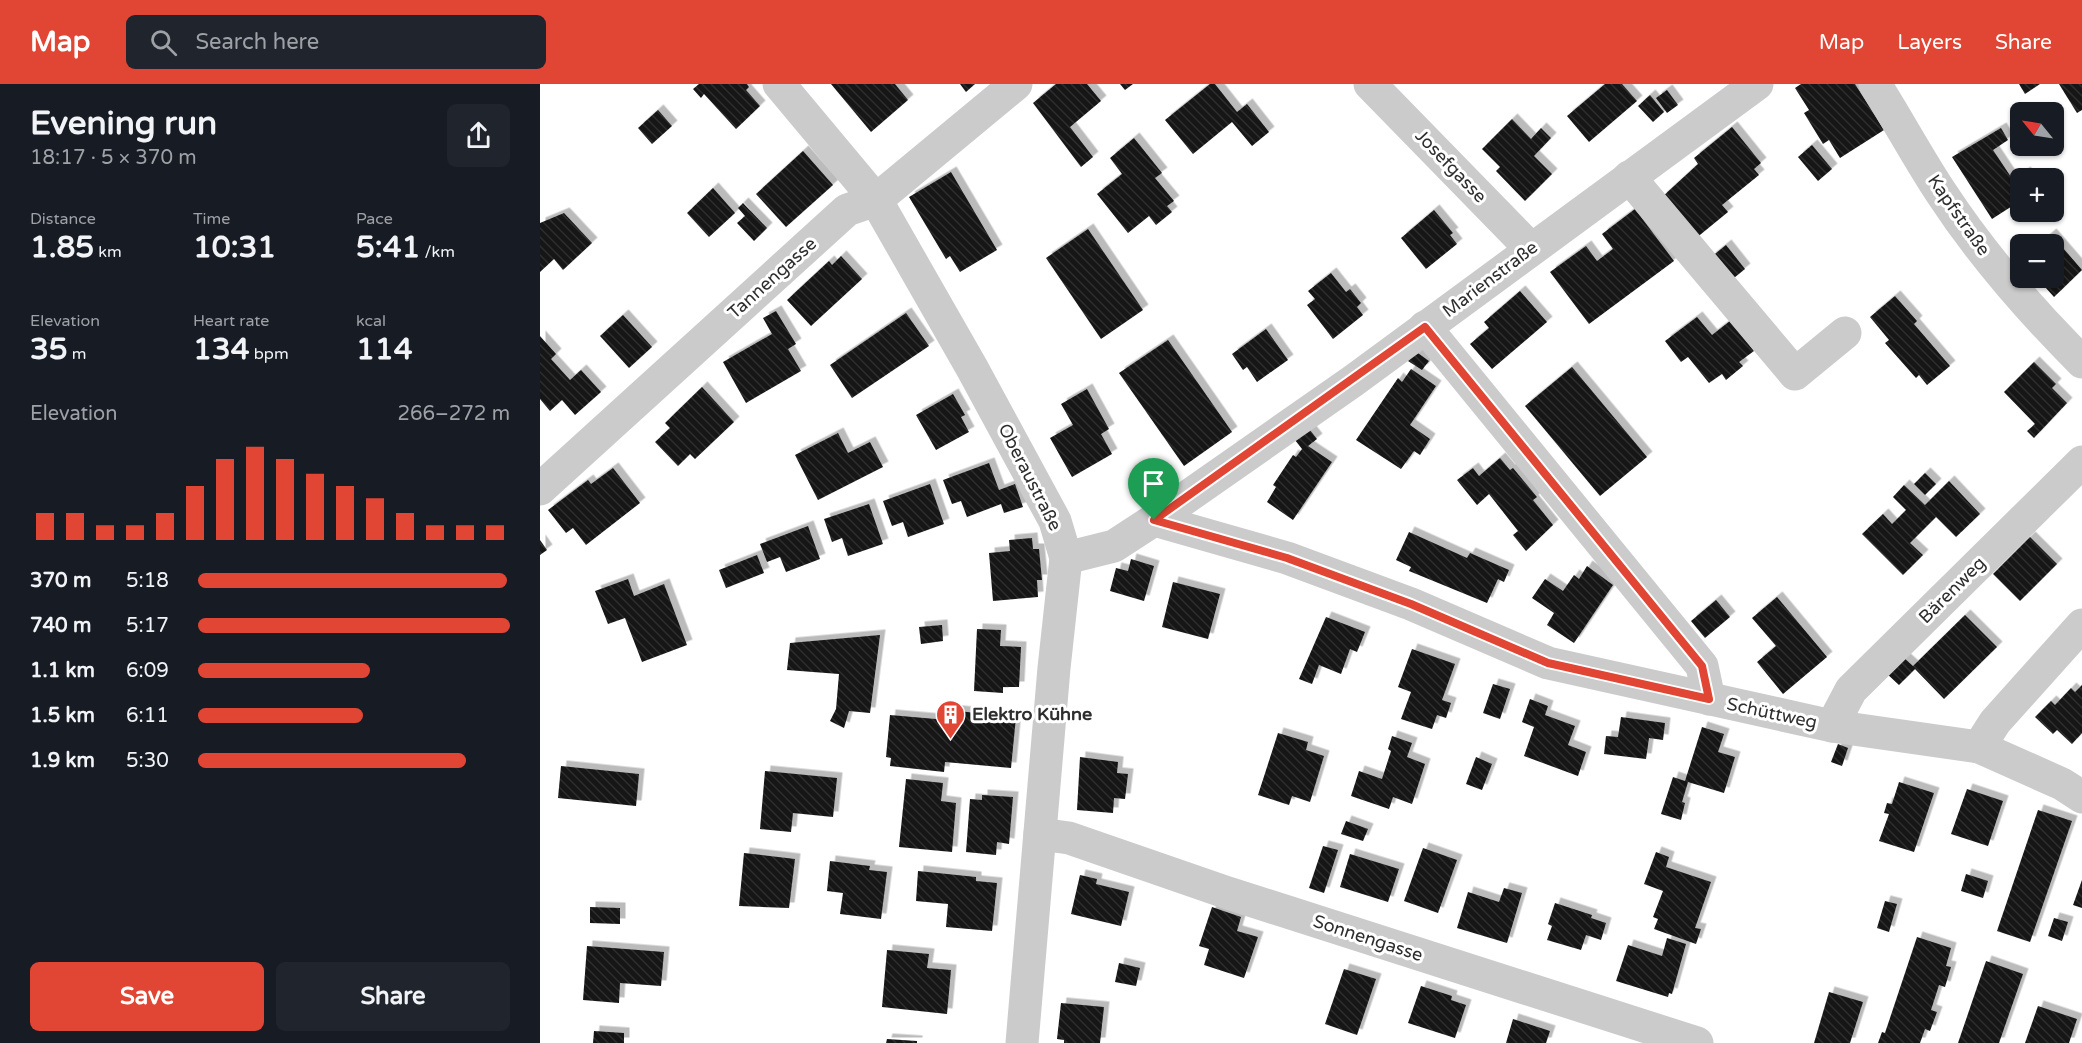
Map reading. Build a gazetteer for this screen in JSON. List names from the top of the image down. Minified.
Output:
{"streets":{"street":["Josefgasse","Kapfstraße","Tannengasse","Marienstraße","Oberaustraße","Bärenweg","Schüttweg","Sonnengasse"]},"crossings":[["Josefgasse","Marienstraße"],["Tannengasse","Oberaustraße"],["Marienstraße","Oberaustraße"],["Marienstraße","Schüttweg"],["Oberaustraße","Sonnengasse"],["Bärenweg","Schüttweg"]],"places":{"building":["Elektro Kühne"]},"north":"top left","page":{"header":"Map","search":"Search here","nav":["Map","Layers","Share"],"heading":["Evening run","18:17 · 5 × 370 m"],"map_buttons":["+","−"],"stats":[["Distance","1.85 km"],["Time","10:31"],["Pace","5:41 /km"],["Elevation","35 m"],["Heart rate","134 bpm"],["kcal","114"]],"chart":["Elevation","266–272 m"],"list":[{"name":"370 m","note":"5:18"},{"name":"740 m","note":"5:17"},{"name":"1.1 km","note":"6:09"},{"name":"1.5 km","note":"6:11"},{"name":"1.9 km","note":"5:30"}],"buttons":["Save","Share"]}}
